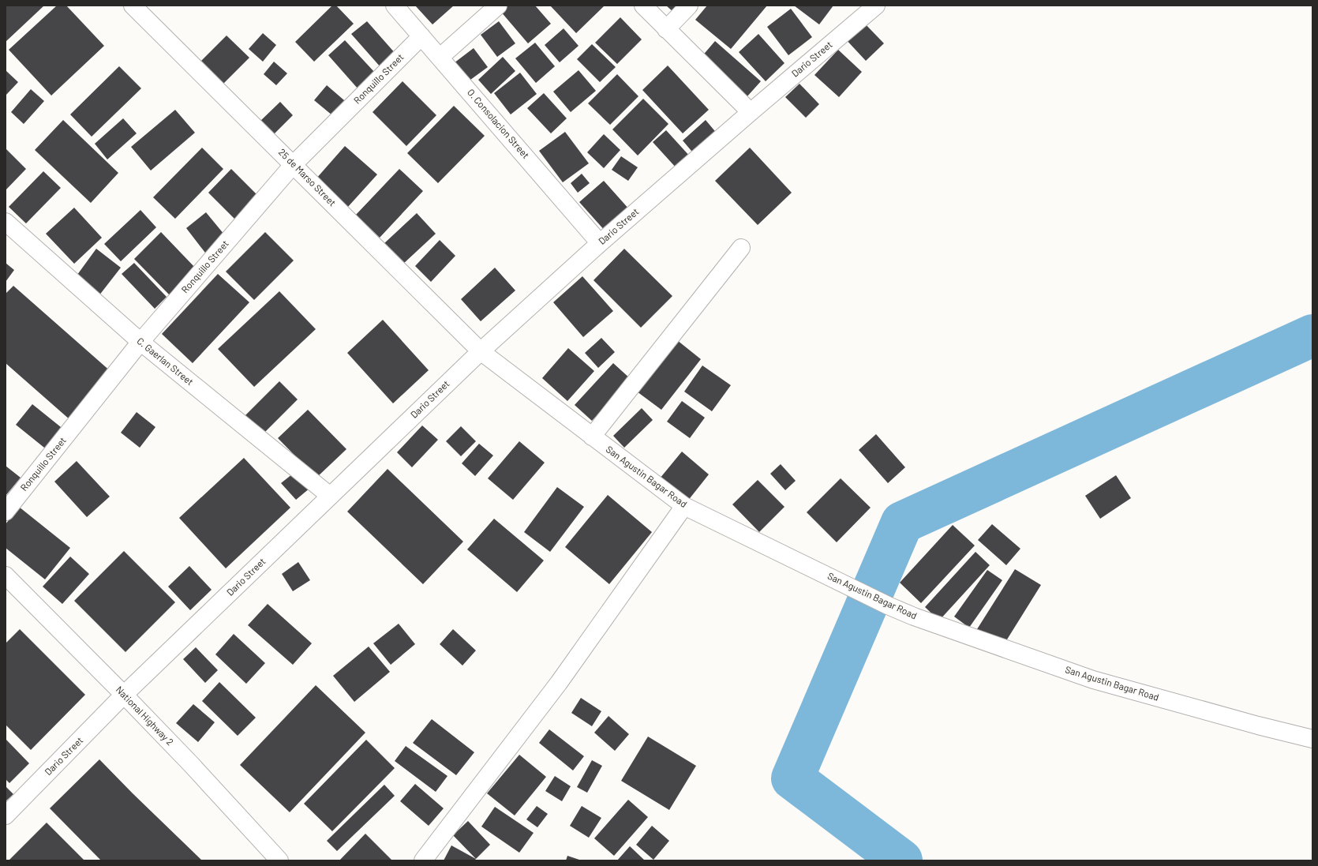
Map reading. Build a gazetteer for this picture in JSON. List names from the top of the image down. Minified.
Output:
{"streets":{"street":["Dario Street","Ronquillo Street","O. Consolacion Street","25 de Marso Street","C. Gaerlan Street","San Agustin Bagar Road","National Highway 2"]},"crossings":[["Dario Street","O. Consolacion Street"],["Dario Street","25 de Marso Street"],["Dario Street","C. Gaerlan Street"],["Dario Street","San Agustin Bagar Road"],["Dario Street","National Highway 2"],["Ronquillo Street","O. Consolacion Street"],["Ronquillo Street","25 de Marso Street"],["Ronquillo Street","C. Gaerlan Street"],["25 de Marso Street","San Agustin Bagar Road"]]}
